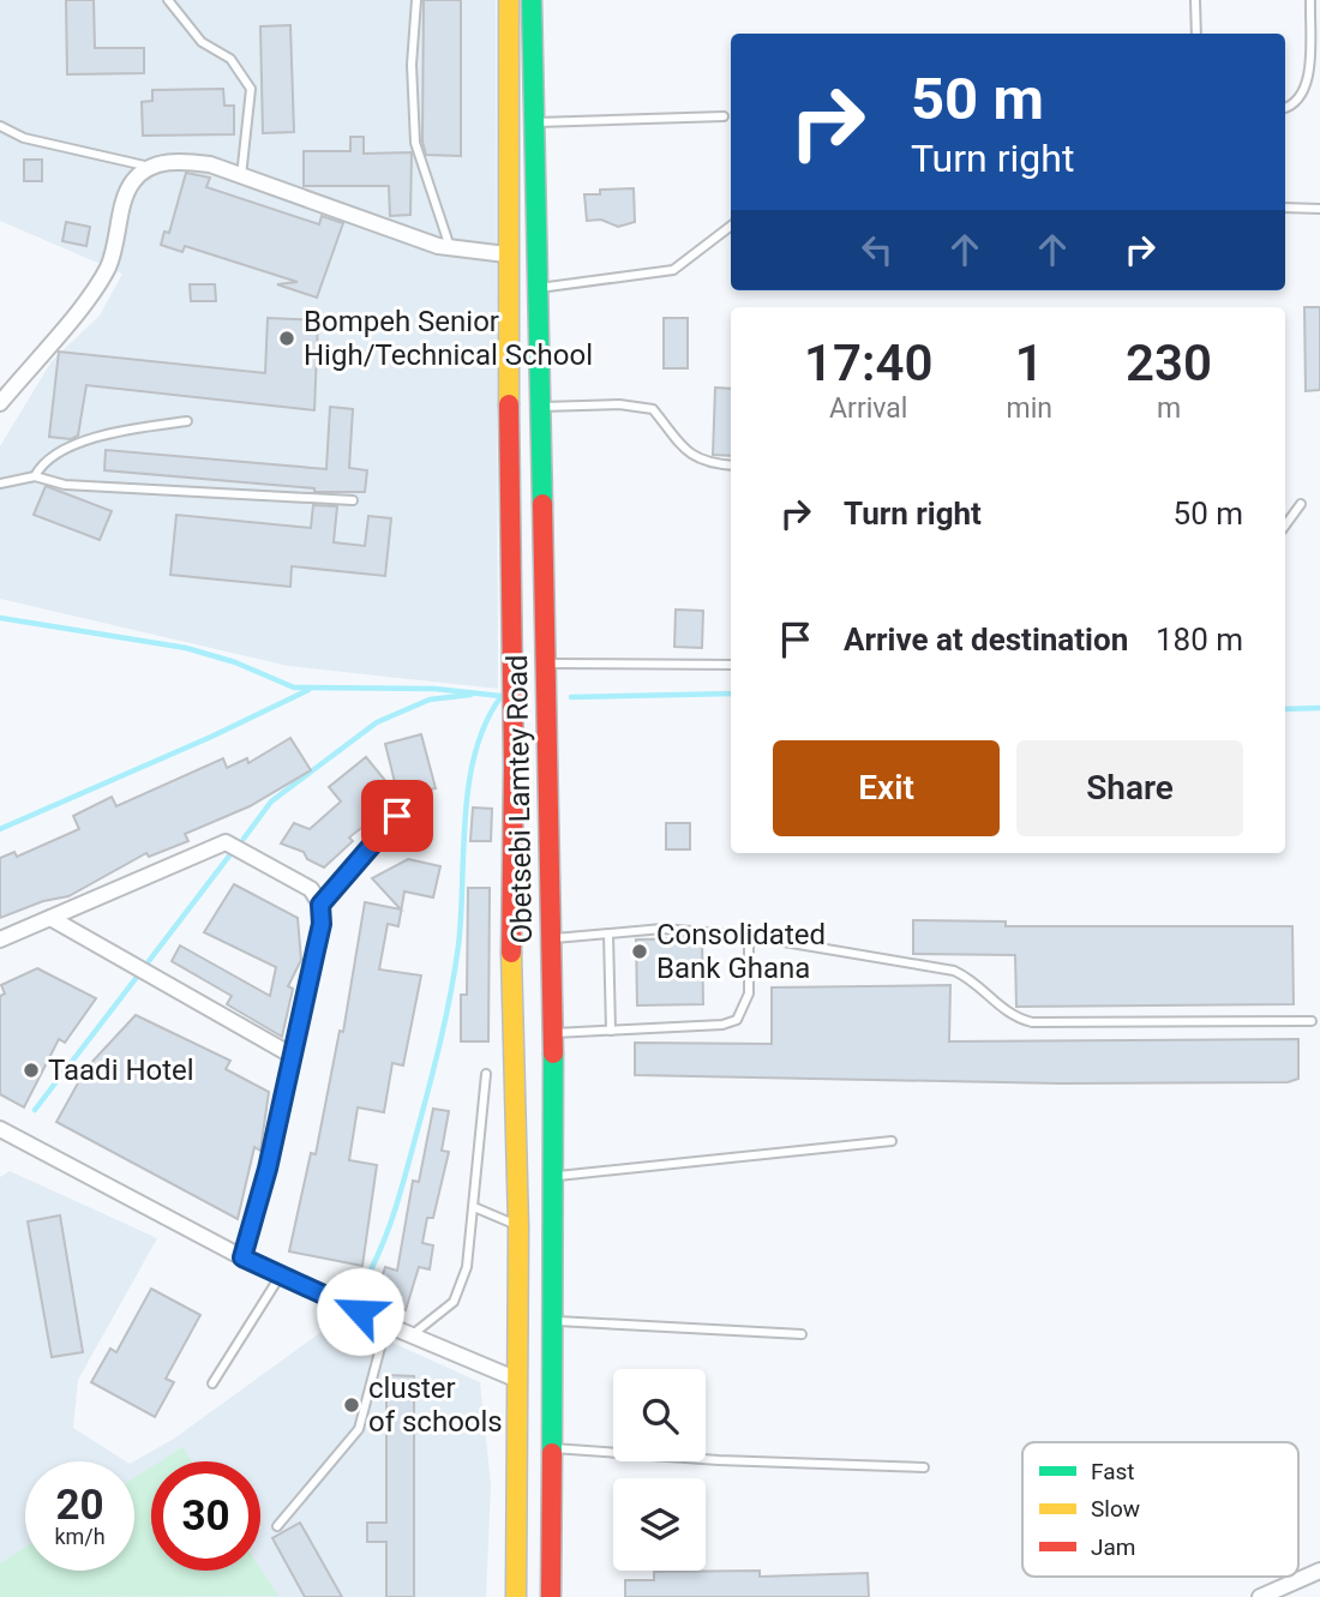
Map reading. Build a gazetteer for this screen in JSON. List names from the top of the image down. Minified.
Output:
{"streets":{"main road":["Obetsebi Lamtey Road"]},"places":["Bompeh Senior High/Technical School","Consolidated Bank Ghana","Taadi Hotel","cluster of schools"],"legend":["Fast","Slow","Jam"],"page":{"turn":["50 m","Turn right"],"eta":["17:40","Arrival","1","min","230","m"],"list":[{"name":"Turn right","value":"50 m"},{"name":"Arrive at destination","value":"180 m"}],"buttons":["Exit","Share"],"speed":"20 km/h","limit":"30"}}
